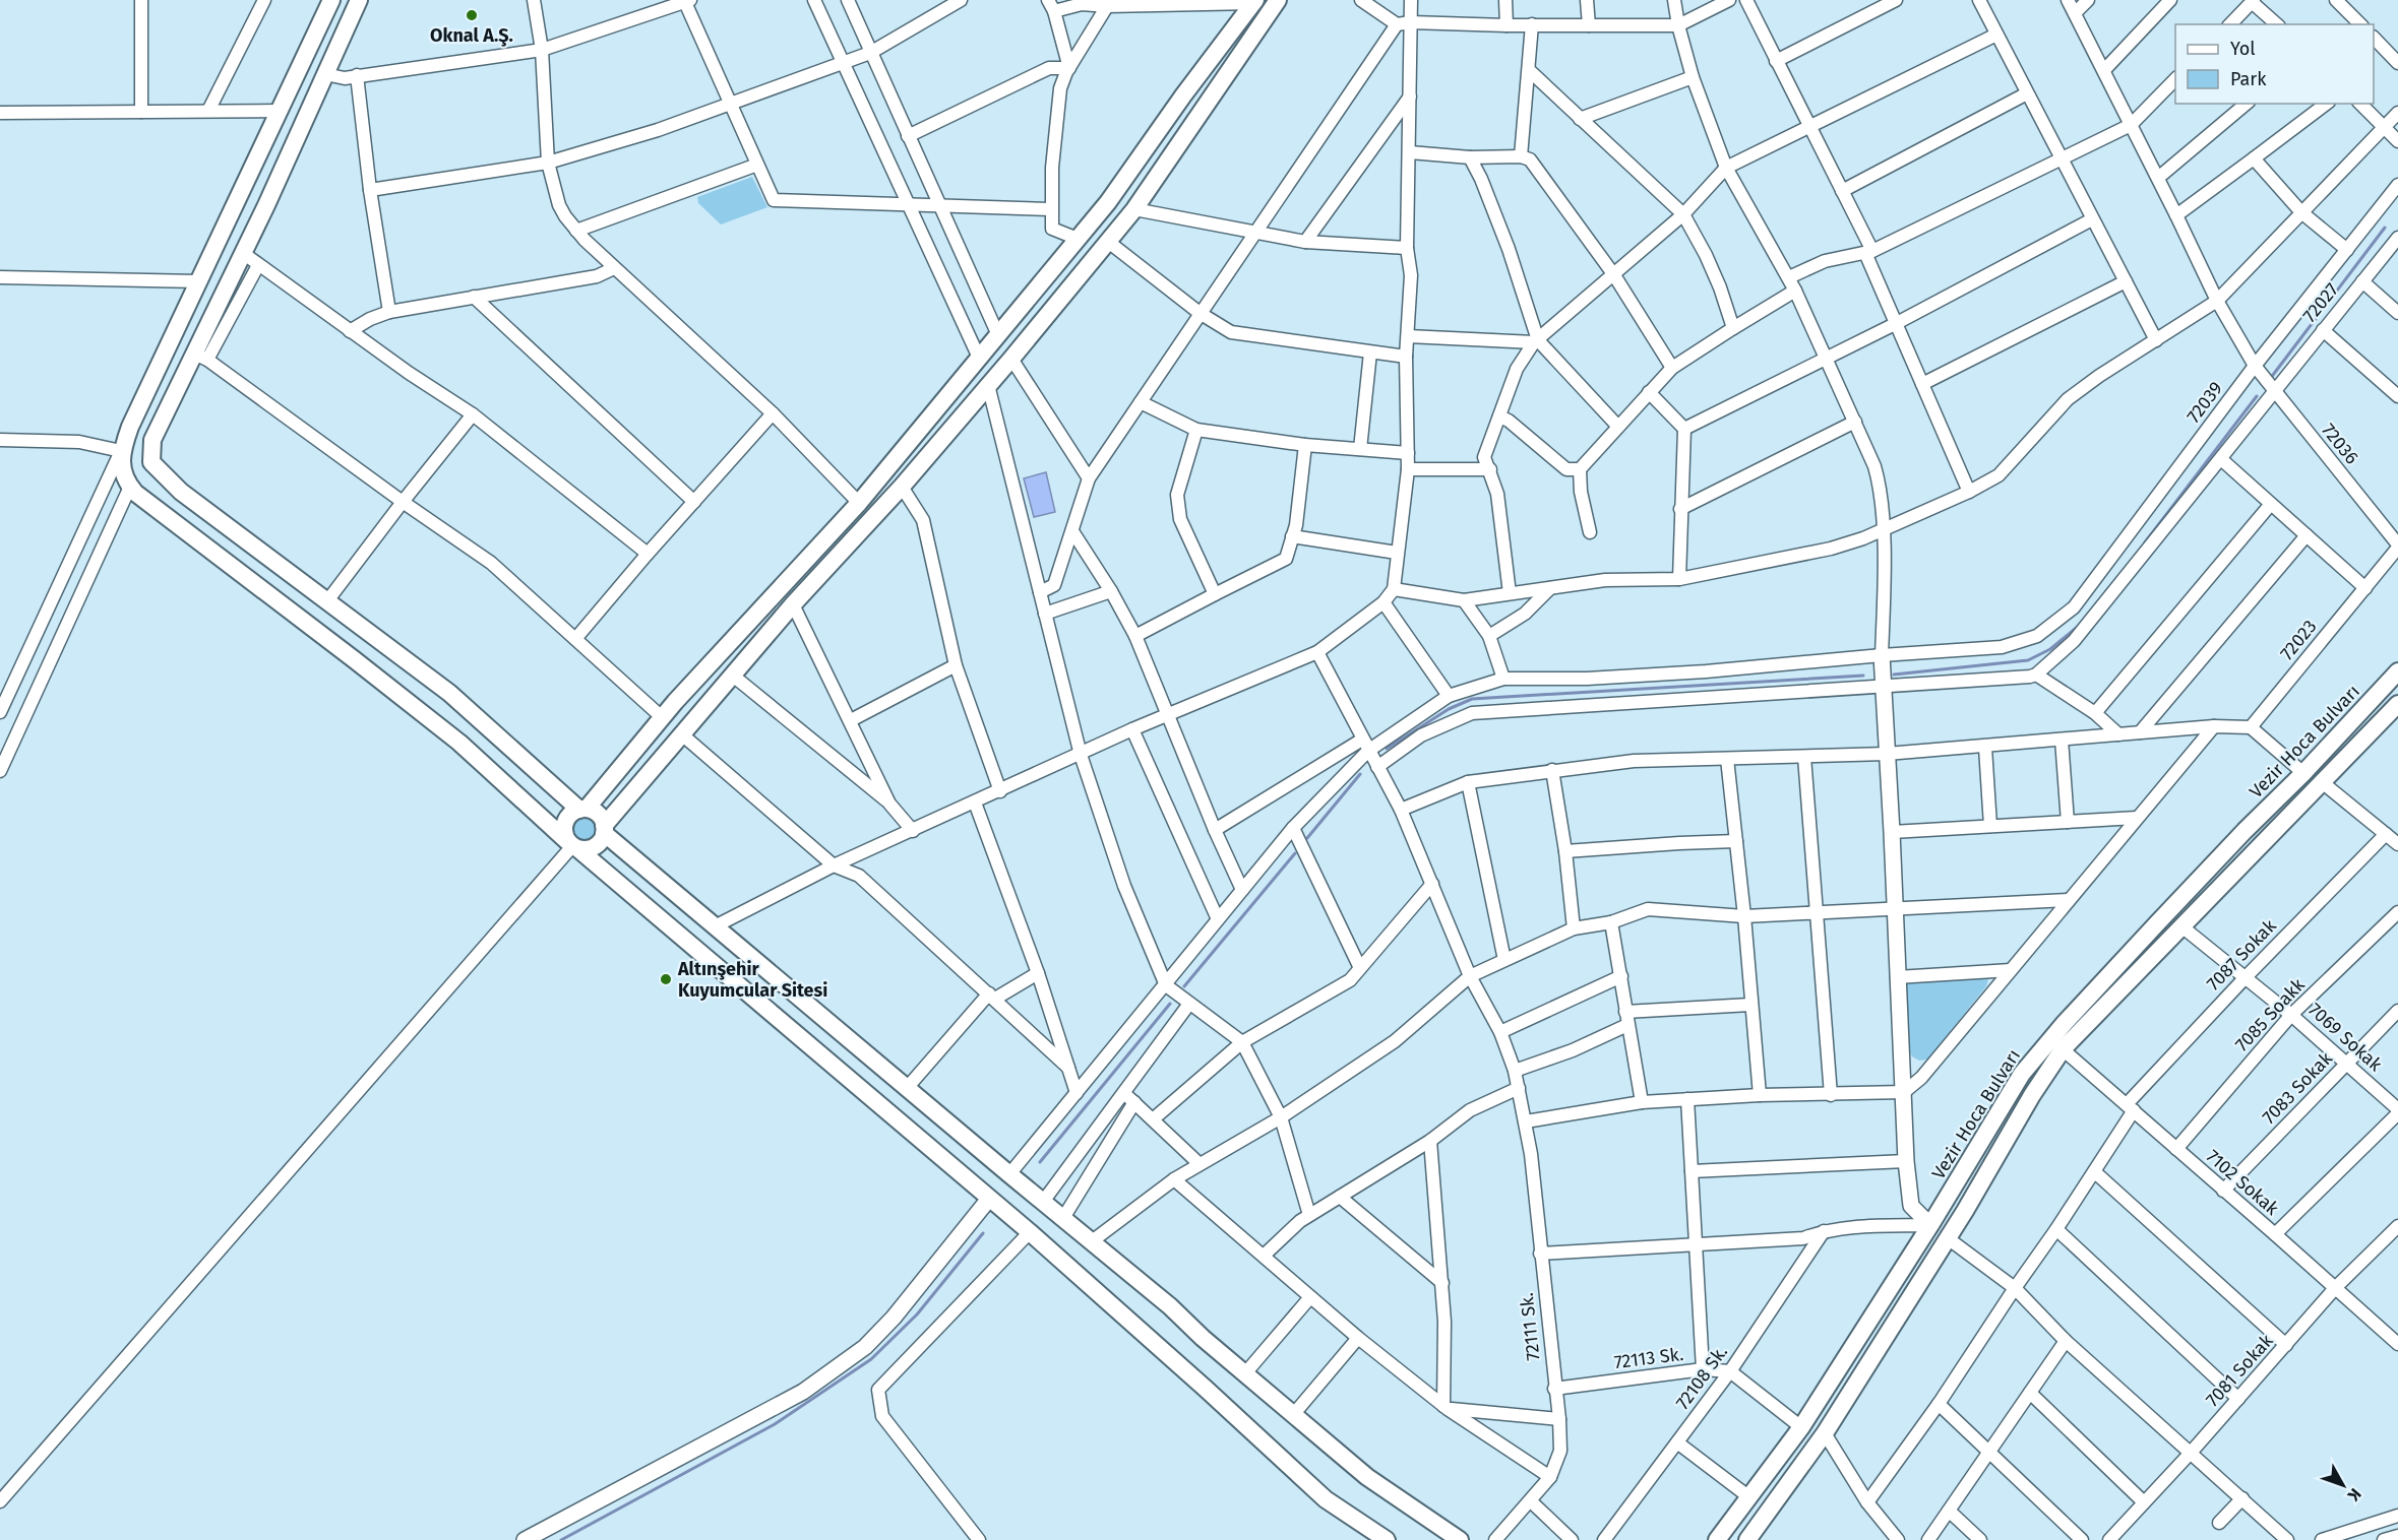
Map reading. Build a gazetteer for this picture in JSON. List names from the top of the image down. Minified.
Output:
{"streets":{"main road":["Vezir Hoca Bulvarı"],"street":["72027","72039","72036","72023","7087 Sokak","7085 Soakk","7069 Sokak","7083 Sokak","7102 Sokak","72111 Sk.","72113 Sk.","7081 Sokak","72108 Sk."]},"crossings":[["72027","72036"],["72039","72036"],["72036","72023"],["Vezir Hoca Bulvarı","7069 Sokak"],["Vezir Hoca Bulvarı","7102 Sokak"],["7087 Sokak","7069 Sokak"],["7087 Sokak","7102 Sokak"],["7085 Soakk","7069 Sokak"],["7085 Soakk","7102 Sokak"],["7069 Sokak","7083 Sokak"],["7069 Sokak","7102 Sokak"],["7083 Sokak","7102 Sokak"],["7102 Sokak","7081 Sokak"],["72111 Sk.","72113 Sk."],["72113 Sk.","72108 Sk."]],"places":["Oknal A.Ş.","Altınşehir Kuyumcular Sitesi"],"legend":["Yol","Park"],"north":"bottom right"}
